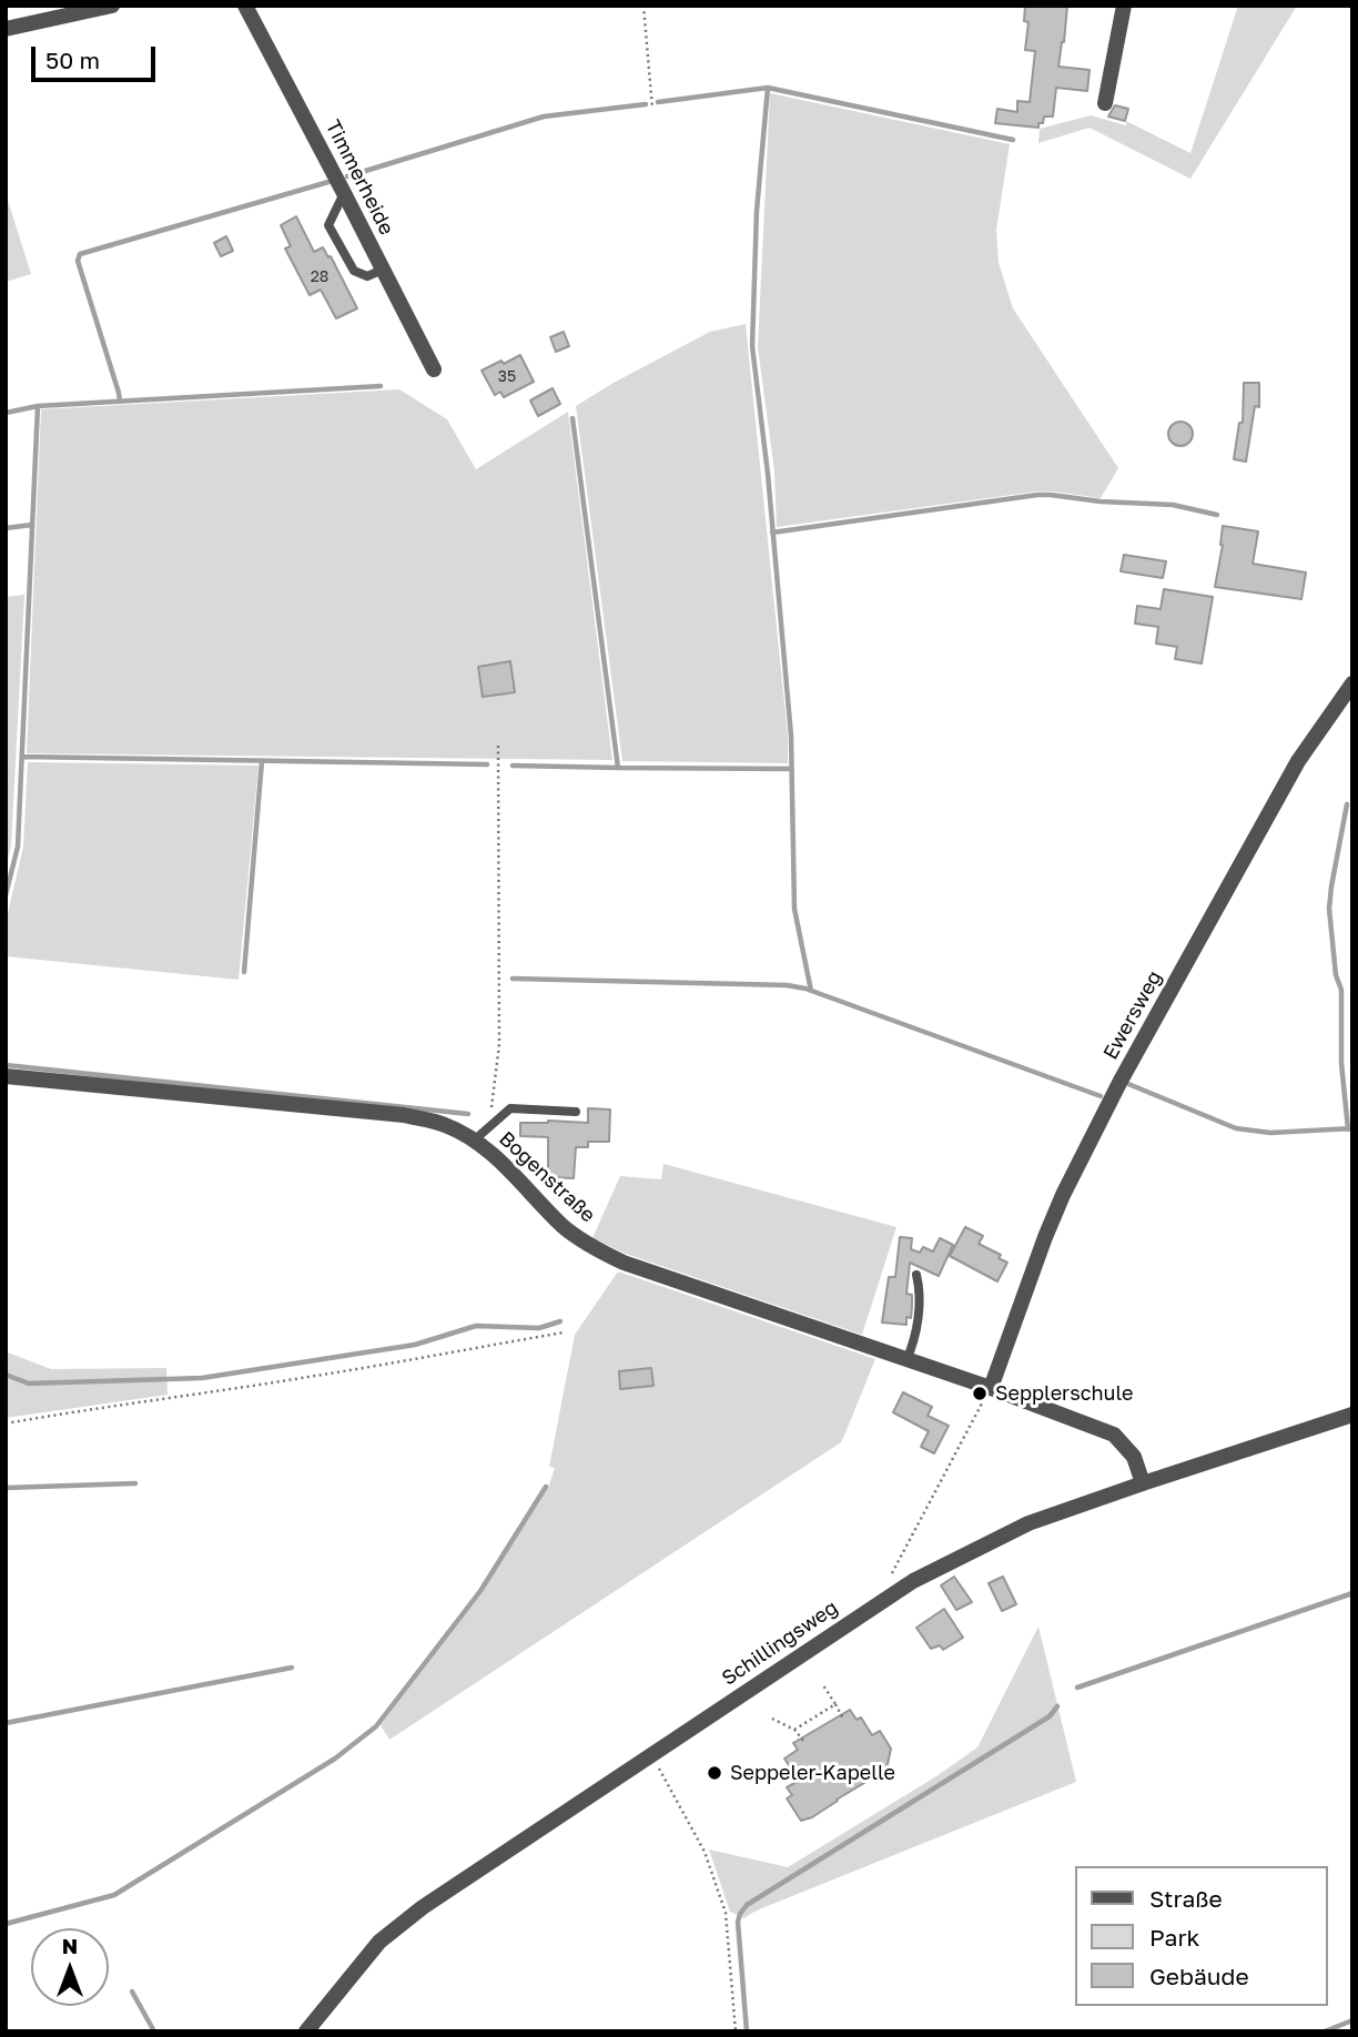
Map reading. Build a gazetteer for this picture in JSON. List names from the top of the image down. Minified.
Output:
{"streets":{"street":["Timmerheide","Ewersweg","Bogenstraße","Schillingsweg"]},"crossings":[["Ewersweg","Bogenstraße"],["Bogenstraße","Schillingsweg"]],"places":["Sepplerschule","Seppeler-Kapelle"],"house_numbers":["28","35"],"legend":["Straße","Park","Gebäude"],"scale_bar":"50 m","north":"top"}
